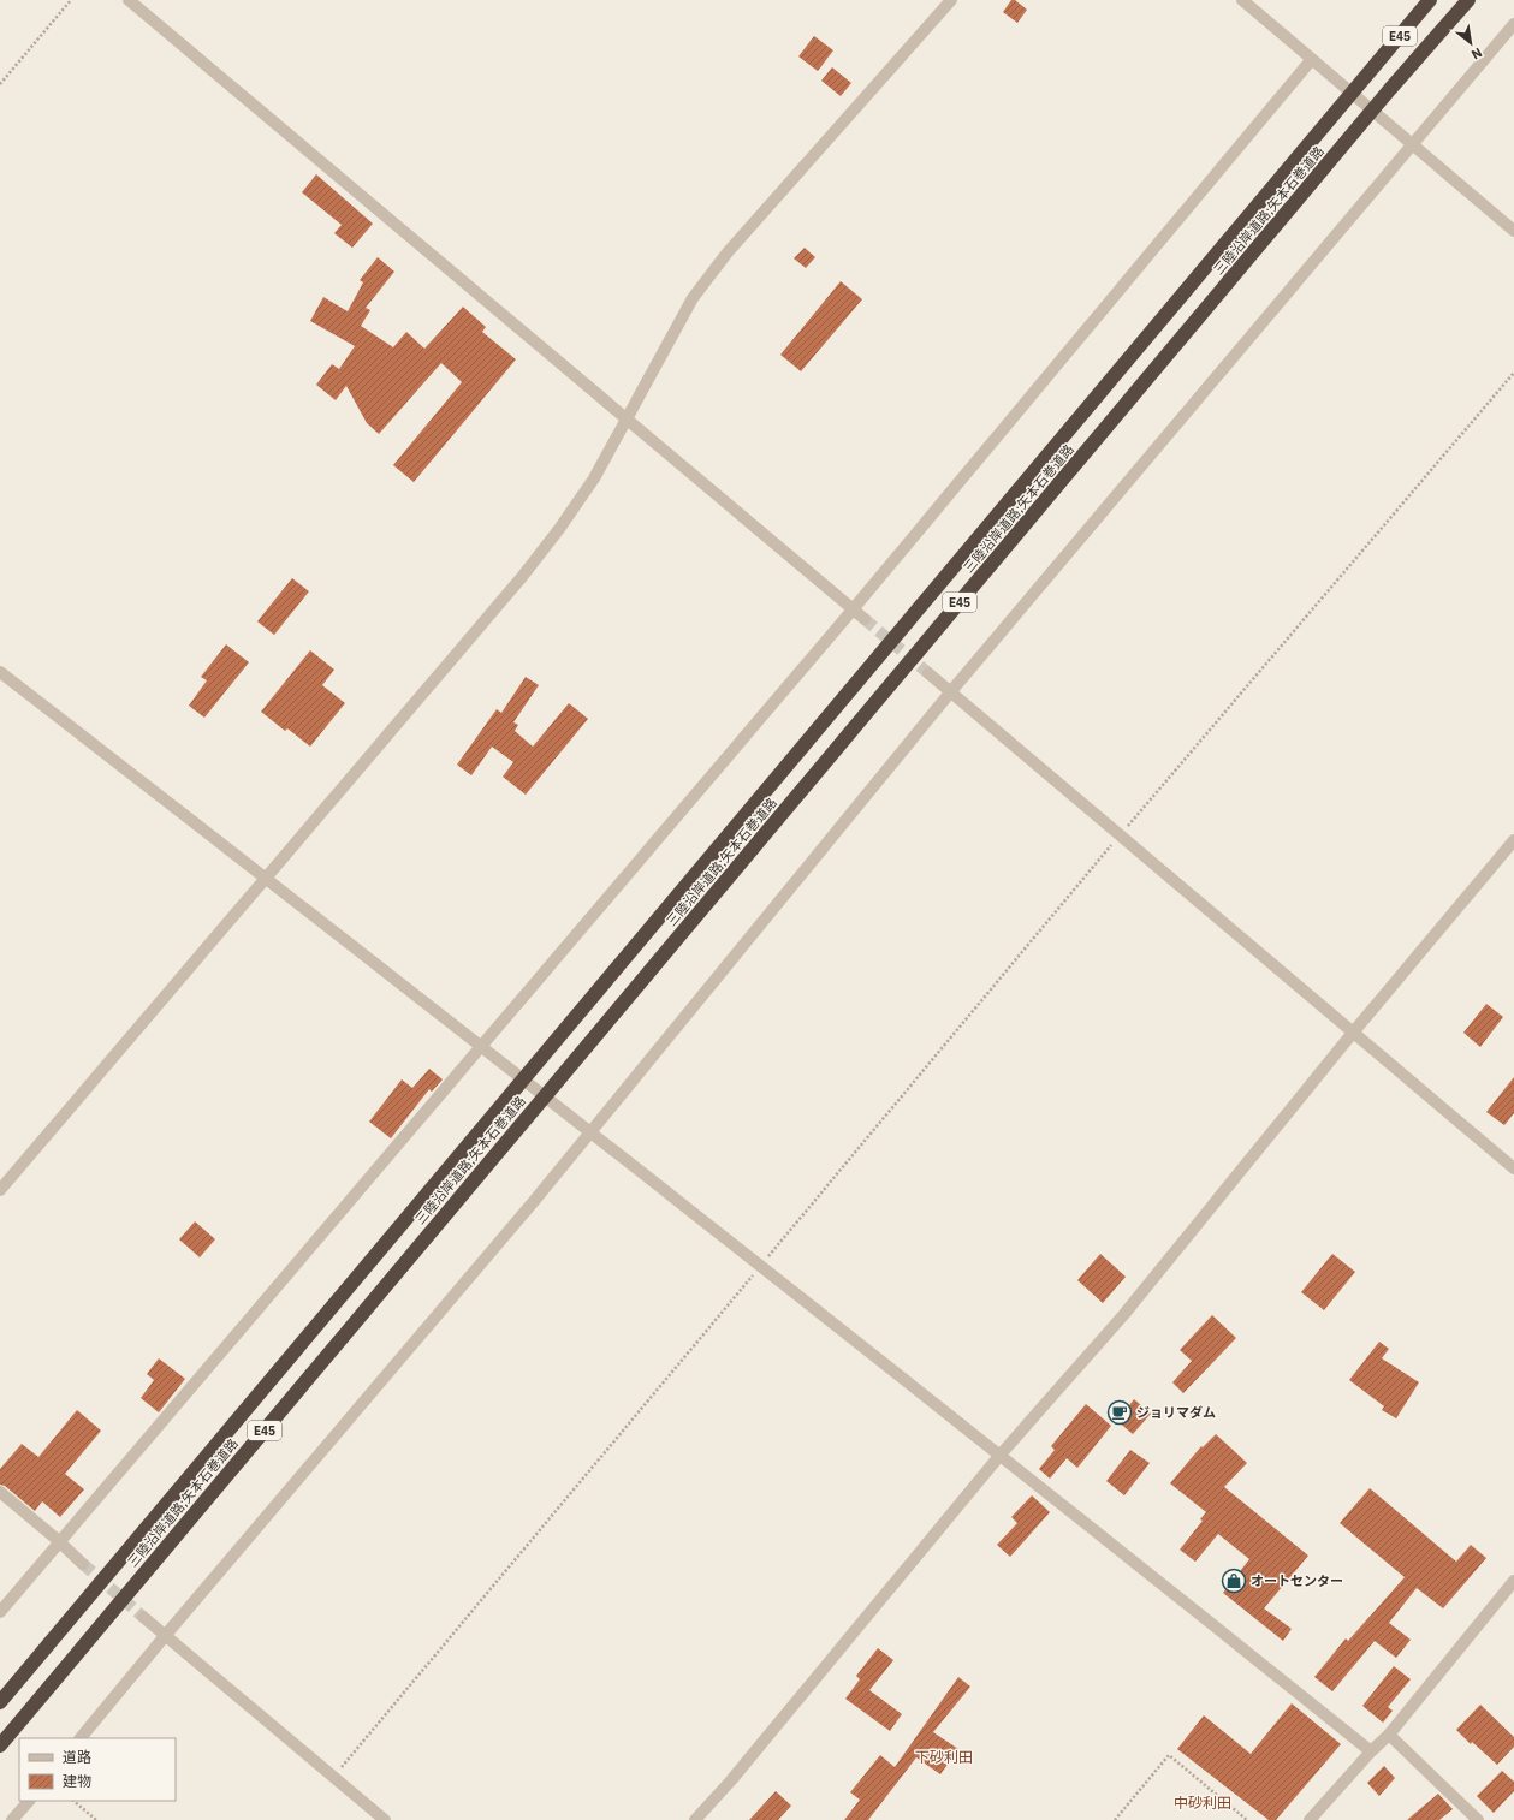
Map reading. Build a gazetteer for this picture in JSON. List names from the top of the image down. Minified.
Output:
{"streets":{"highway":["E45","三陸沿岸道路;矢本石巻道路"]},"districts":["下砂利田","中砂利田"],"places":{"cafe":["ジョリマダム"],"shop":["オートセンター"]},"legend":["道路","建物"],"north":"bottom right"}
